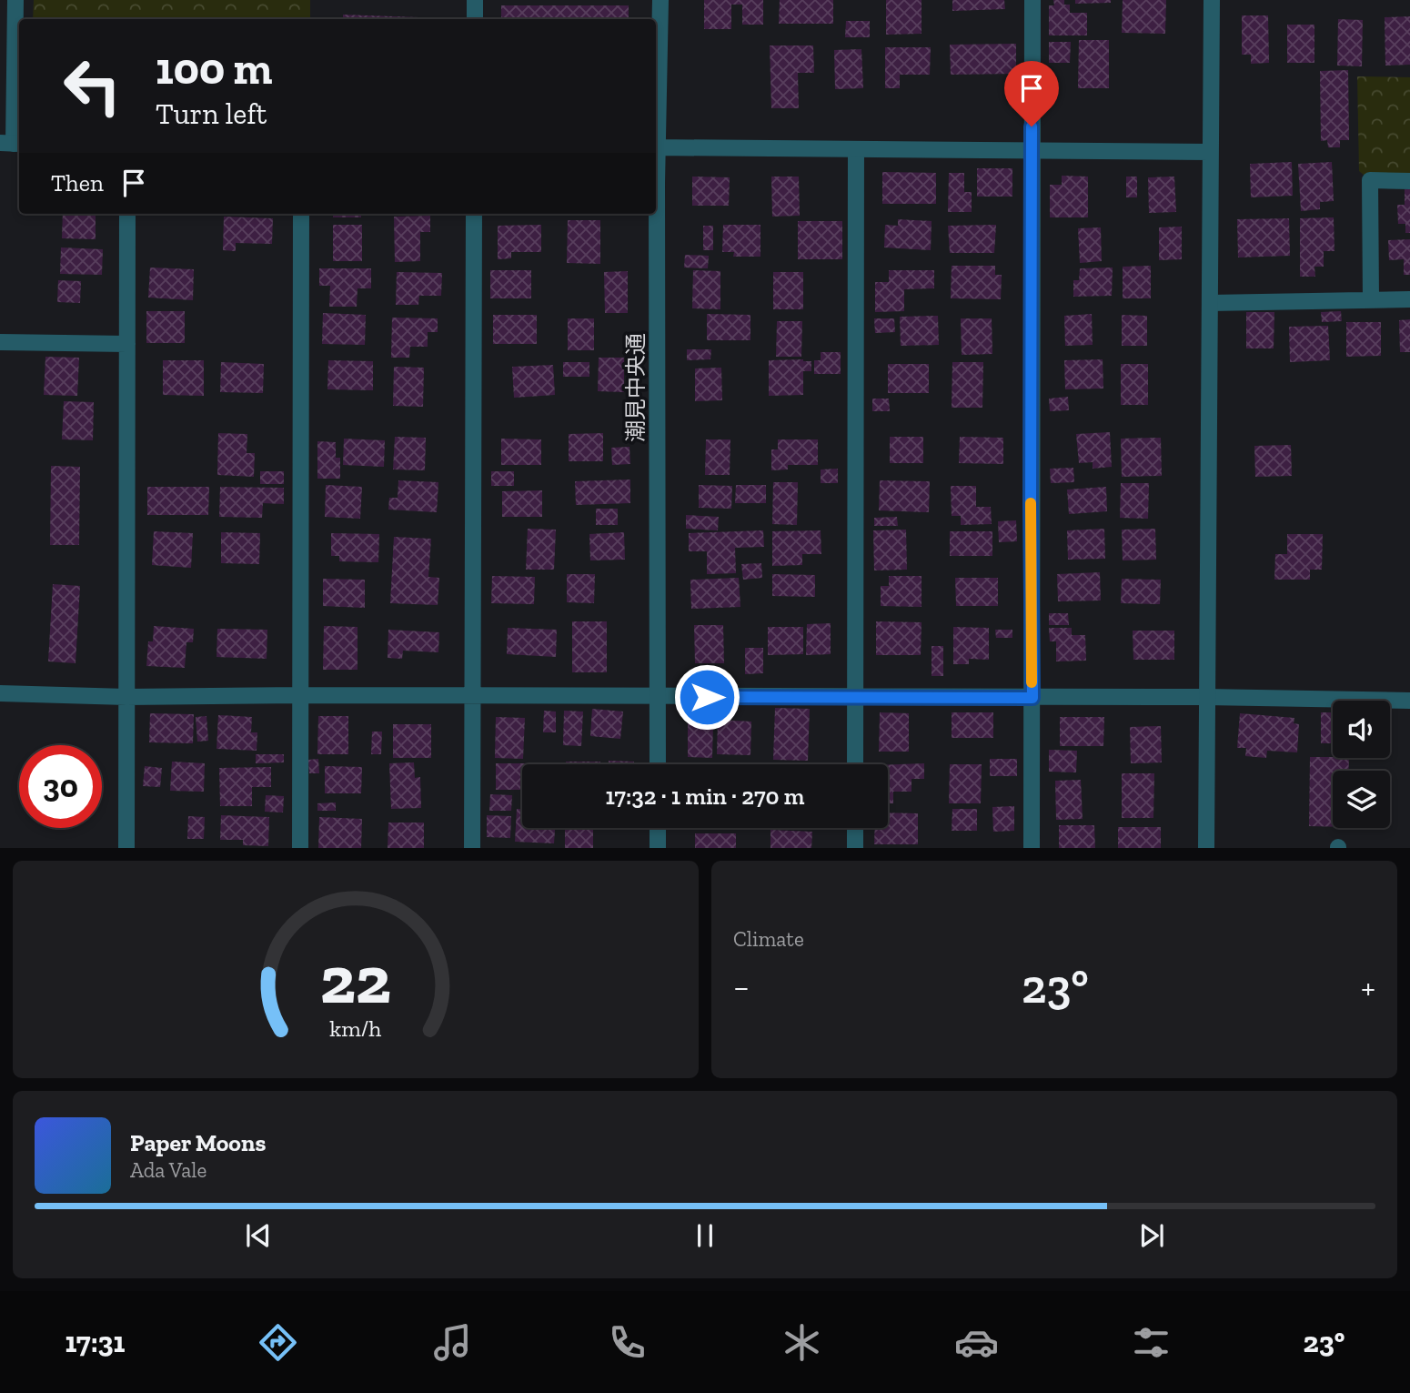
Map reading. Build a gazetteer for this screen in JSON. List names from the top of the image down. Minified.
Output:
{"streets":{"street":["潮見中央通"]},"page":{"turn":["100 m","Turn left"],"then":"Then","limit":"30","trip":"17:32 · 1 min · 270 m","tile":"Climate","heat":["−","23°","+"],"song":["Paper Moons","Ada Vale"],"tabs":["17:31","23°"],"gauge":["22","km/h"]}}
